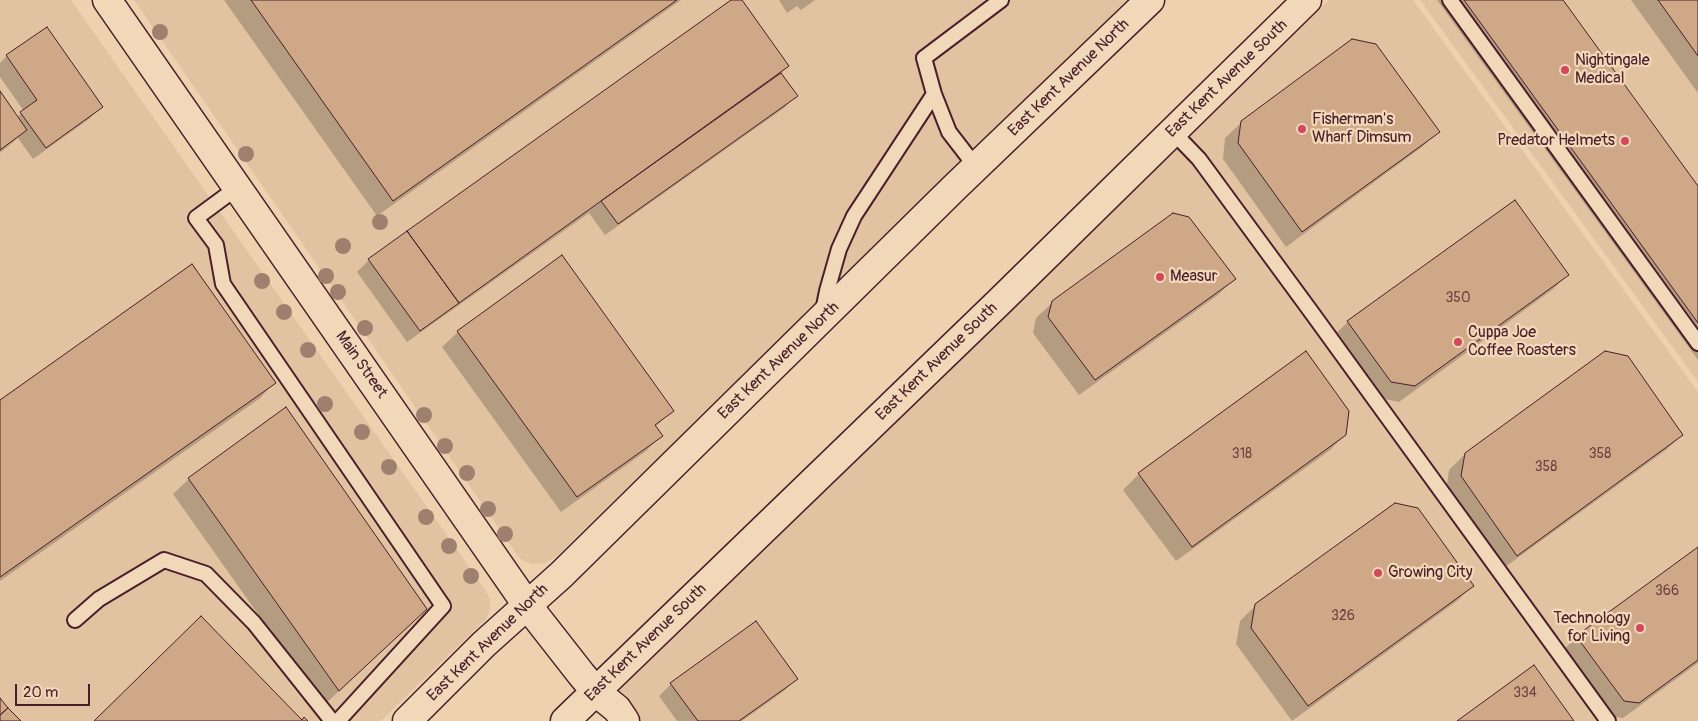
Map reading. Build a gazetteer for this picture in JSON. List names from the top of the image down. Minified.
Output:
{"streets":{"street":["East Kent Avenue North","East Kent Avenue South","Main Street"]},"crossings":[["East Kent Avenue North","Main Street"],["East Kent Avenue South","Main Street"]],"places":["Nightingale Medical","Fisherman's Wharf Dimsum","Predator Helmets","Measur","Cuppa Joe Coffee Roasters","Growing City","Technology for Living"],"house_numbers":["350","318","358","358","366","326","334"],"scale_bar":"20 m"}
